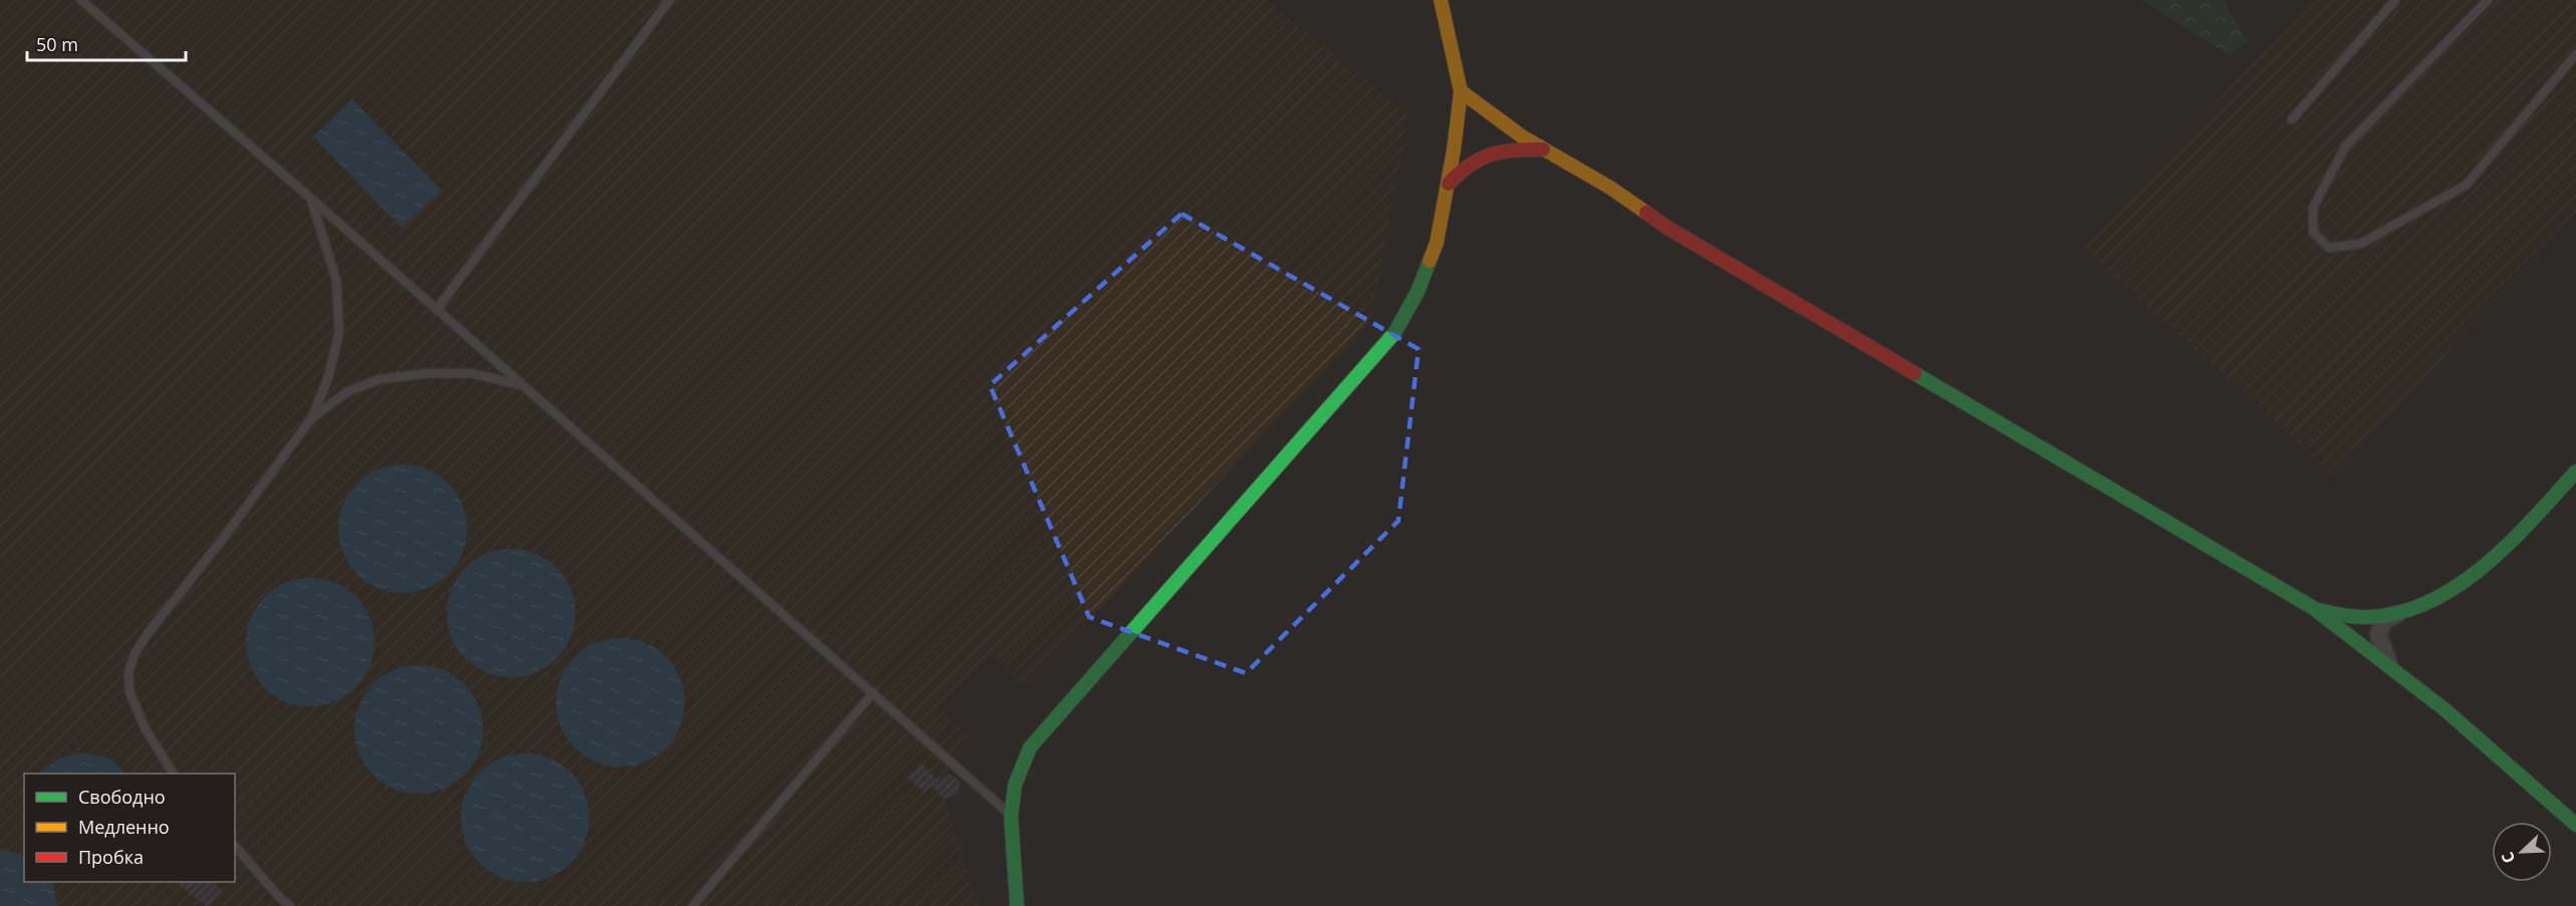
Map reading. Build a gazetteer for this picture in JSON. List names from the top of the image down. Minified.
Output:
{"legend":["Свободно","Медленно","Пробка"],"scale_bar":"50 m","north":"bottom left"}
